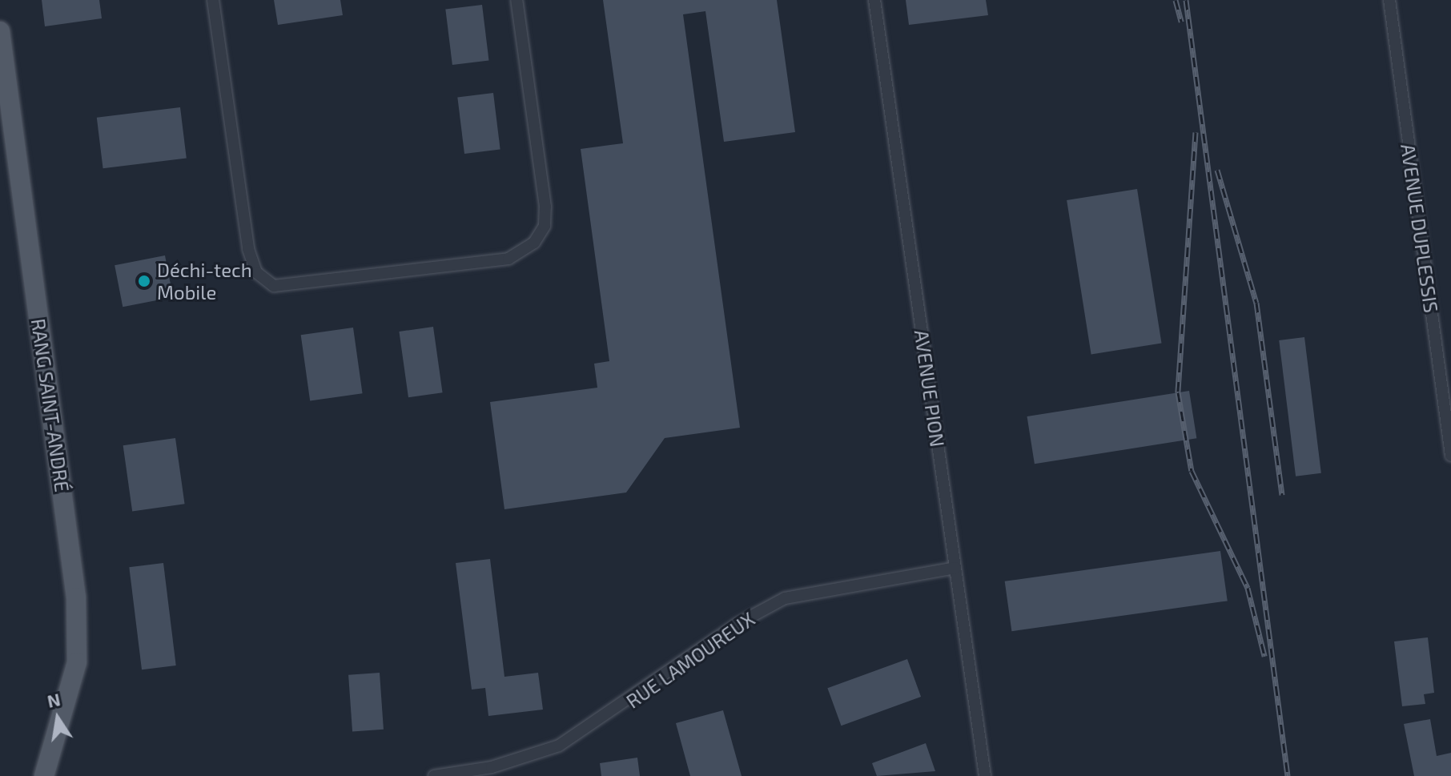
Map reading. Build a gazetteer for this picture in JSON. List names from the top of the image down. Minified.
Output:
{"streets":{"main road":["RANG SAINT-ANDRÉ"],"street":["AVENUE DUPLESSIS","AVENUE PION","RUE LAMOUREUX"]},"crossings":[["AVENUE PION","RUE LAMOUREUX"]],"places":["Déchi-tech Mobile"],"north":"top"}
